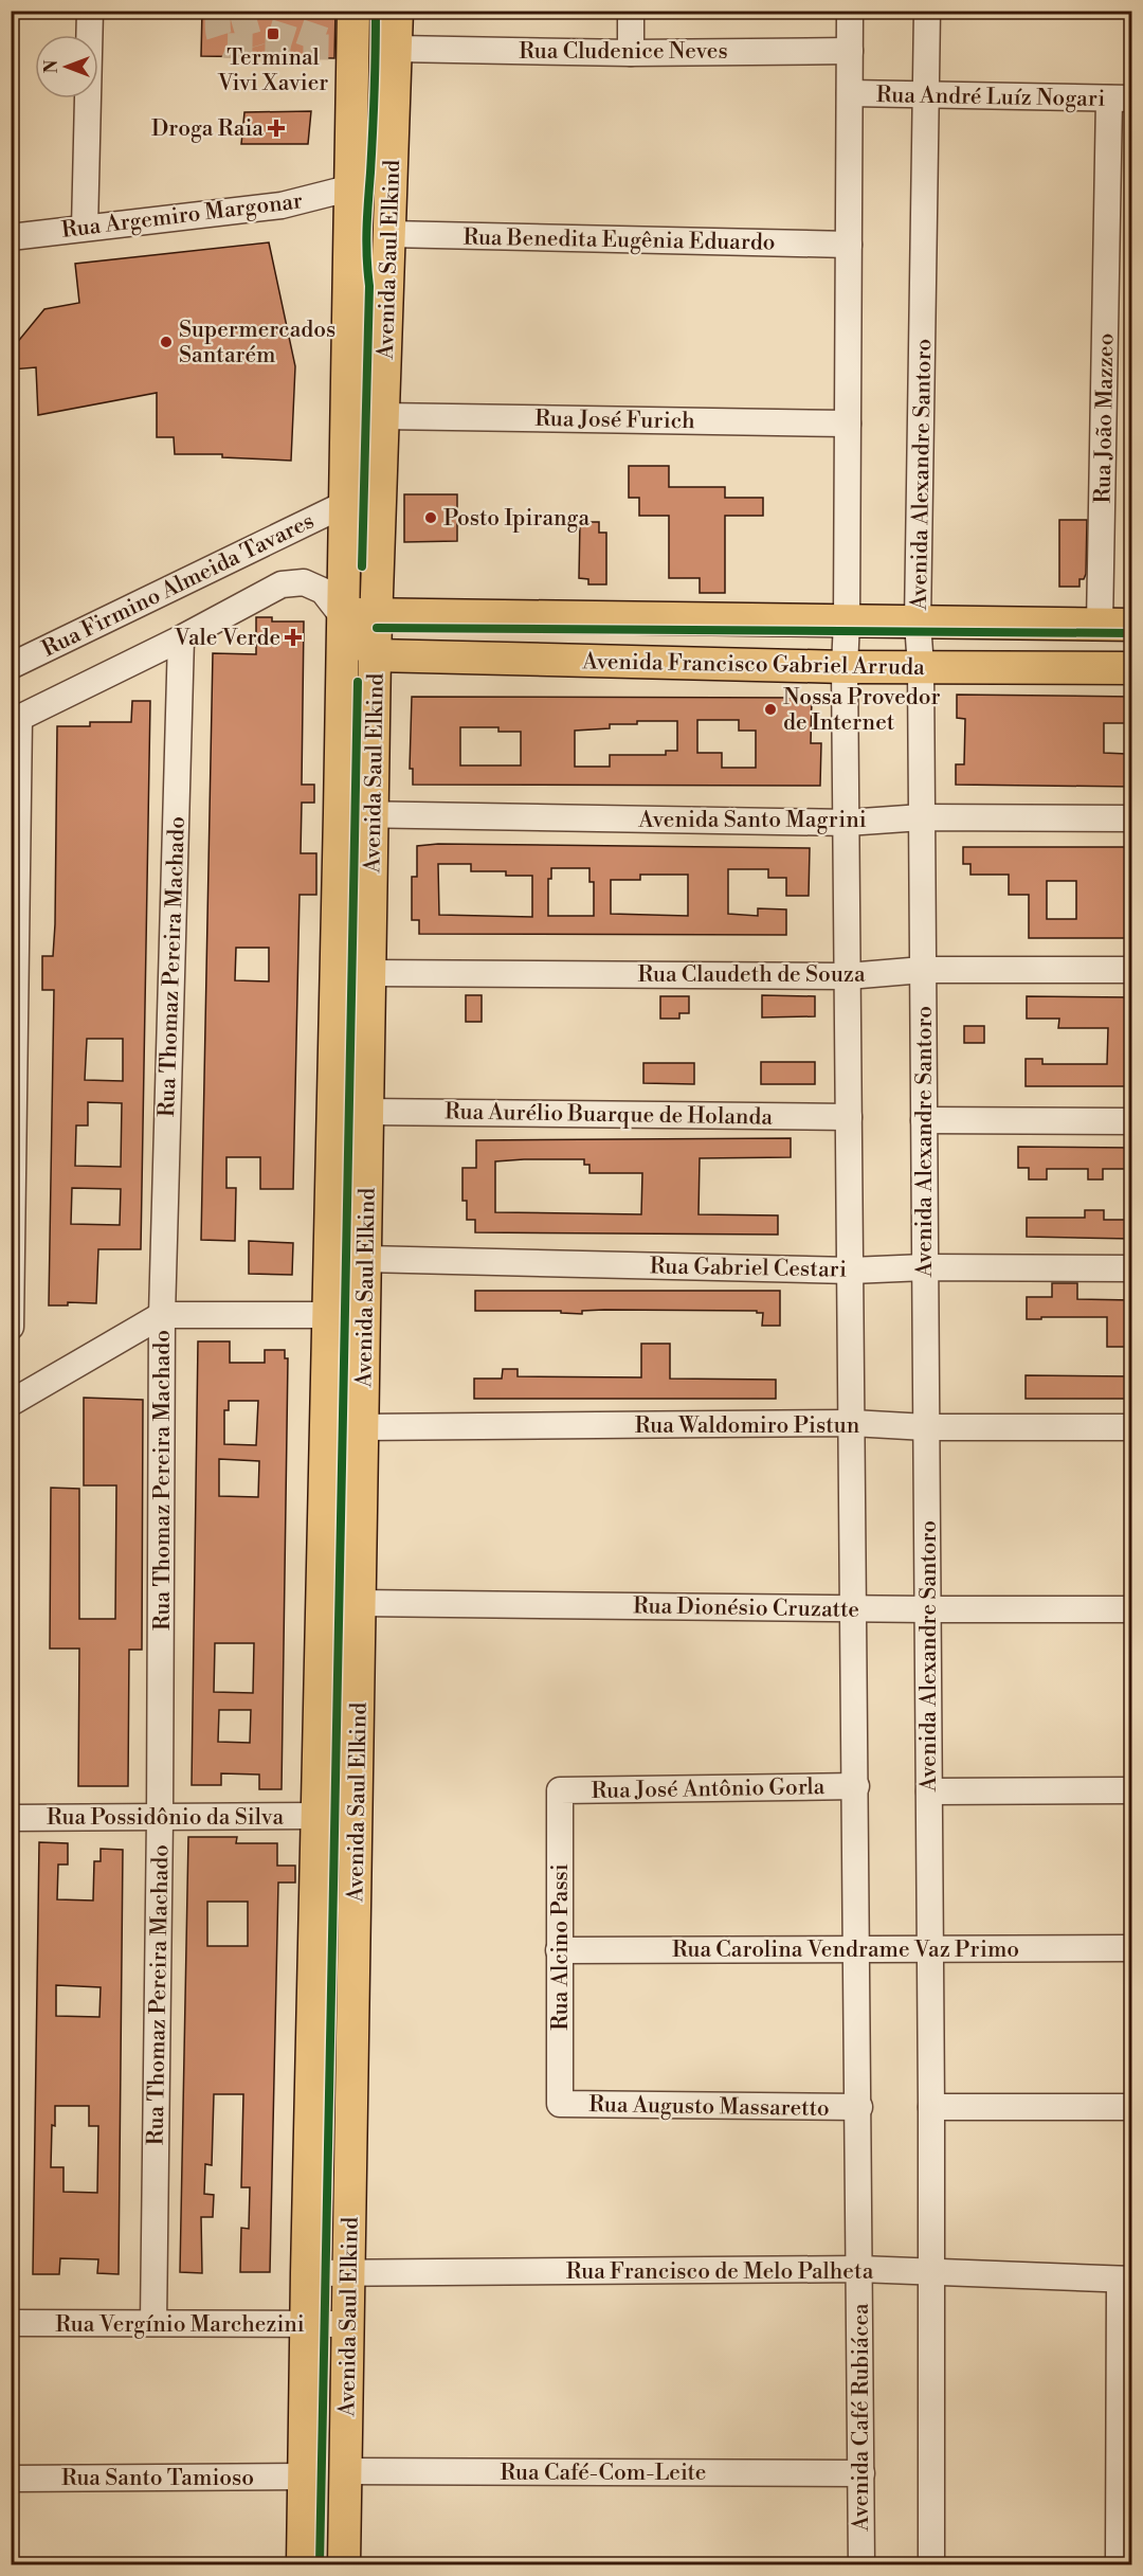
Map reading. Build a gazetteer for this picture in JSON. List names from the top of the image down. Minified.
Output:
{"streets":{"main road":["Avenida Saul Elkind","Avenida Francisco Gabriel Arruda"],"street":["Rua Cludenice Neves","Rua André Luíz Nogari","Rua Argemiro Margonar","Rua Benedita Eugênia Eduardo","Rua João Mazzeo","Rua José Furich","Avenida Alexandre Santoro","Rua Firmino Almeida Tavares","Avenida Santo Magrini","Rua Thomaz Pereira Machado","Rua Claudeth de Souza","Rua Aurélio Buarque de Holanda","Rua Gabriel Cestari","Rua Waldomiro Pistun","Rua Dionésio Cruzatte","Rua José Antônio Gorla","Rua Possidônio da Silva","Rua Alcino Passi","Rua Carolina Vendrame Vaz Primo","Rua Augusto Massaretto","Rua Francisco de Melo Palheta","Rua Vergínio Marchezini","Avenida Café Rubiácea","Rua Café-Com-Leite","Rua Santo Tamioso"]},"crossings":[["Rua Cludenice Neves","Avenida Saul Elkind"],["Rua André Luíz Nogari","Rua João Mazzeo"],["Rua André Luíz Nogari","Avenida Alexandre Santoro"],["Rua Argemiro Margonar","Avenida Saul Elkind"],["Rua Benedita Eugênia Eduardo","Avenida Saul Elkind"],["Avenida Saul Elkind","Rua José Furich"],["Avenida Saul Elkind","Rua Firmino Almeida Tavares"],["Avenida Saul Elkind","Avenida Francisco Gabriel Arruda"],["Avenida Saul Elkind","Avenida Santo Magrini"],["Avenida Saul Elkind","Rua Claudeth de Souza"],["Avenida Saul Elkind","Rua Aurélio Buarque de Holanda"],["Avenida Saul Elkind","Rua Gabriel Cestari"],["Avenida Saul Elkind","Rua Waldomiro Pistun"],["Avenida Saul Elkind","Rua Dionésio Cruzatte"],["Avenida Saul Elkind","Rua Possidônio da Silva"],["Avenida Saul Elkind","Rua Francisco de Melo Palheta"],["Avenida Saul Elkind","Rua Vergínio Marchezini"],["Avenida Saul Elkind","Rua Café-Com-Leite"],["Avenida Saul Elkind","Rua Santo Tamioso"],["Rua João Mazzeo","Avenida Francisco Gabriel Arruda"],["Avenida Alexandre Santoro","Avenida Francisco Gabriel Arruda"],["Avenida Alexandre Santoro","Avenida Santo Magrini"],["Avenida Alexandre Santoro","Rua Claudeth de Souza"],["Avenida Alexandre Santoro","Rua Gabriel Cestari"],["Avenida Alexandre Santoro","Rua Waldomiro Pistun"],["Avenida Alexandre Santoro","Rua Dionésio Cruzatte"],["Avenida Alexandre Santoro","Rua Carolina Vendrame Vaz Primo"],["Avenida Alexandre Santoro","Rua Francisco de Melo Palheta"],["Rua Firmino Almeida Tavares","Avenida Francisco Gabriel Arruda"],["Rua Firmino Almeida Tavares","Rua Thomaz Pereira Machado"],["Rua Thomaz Pereira Machado","Rua Possidônio da Silva"],["Rua Thomaz Pereira Machado","Rua Vergínio Marchezini"],["Rua José Antônio Gorla","Rua Alcino Passi"],["Rua Alcino Passi","Rua Carolina Vendrame Vaz Primo"],["Rua Alcino Passi","Rua Augusto Massaretto"],["Rua Francisco de Melo Palheta","Avenida Café Rubiácea"],["Avenida Café Rubiácea","Rua Café-Com-Leite"]],"places":{"transit":["Terminal Vivi Xavier"],"health":["Droga Raia","Vale Verde"],"other":["Supermercados Santarém","Posto Ipiranga","Nossa Provedor de Internet"]},"north":"left"}
